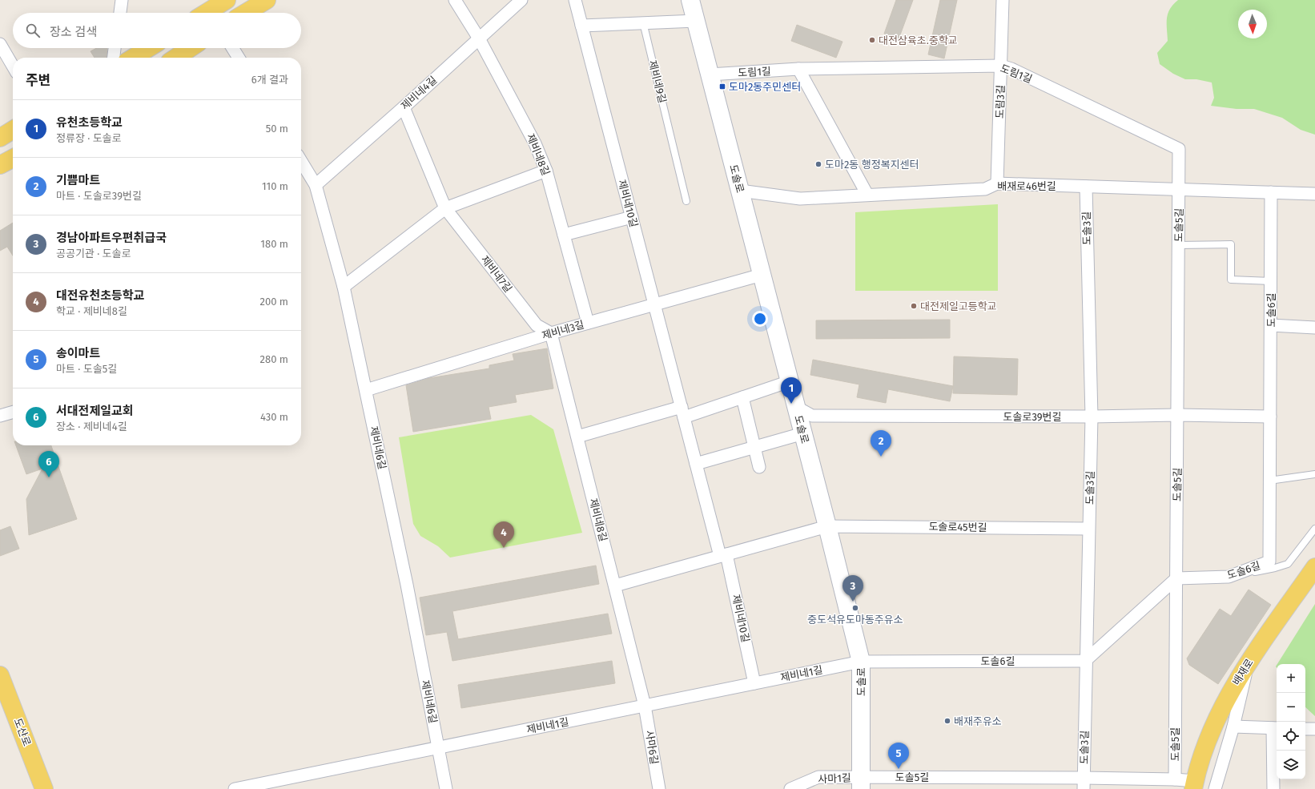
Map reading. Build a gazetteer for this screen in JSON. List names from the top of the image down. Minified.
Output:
{"streets":{"main road":["배재로","도산로"],"street":["도림1길","제비네4길","도림3길","제비네8길","도솔로","배재로46번길","제비네10길","도솔5길","도솔3길","제비네7길","도솔6길","제비네3길","도솔로39번길","제비네6길","도솔로45번길","제비네1길","사마6길","사마1길"],"lane":["제비네9길"]},"crossings":[["도림1길","도림3길"],["도림1길","도솔로"],["도림1길","배재로46번길"],["도림1길","도솔5길"],["제비네4길","제비네8길"],["제비네4길","제비네7길"],["제비네4길","제비네6길"],["도림3길","배재로46번길"],["제비네8길","제비네7길"],["제비네8길","제비네3길"],["제비네8길","제비네1길"],["제비네8길","사마6길"],["도솔로","배재로46번길"],["도솔로","도솔5길"],["도솔로","도솔6길"],["도솔로","제비네3길"],["도솔로","도솔로39번길"],["도솔로","도솔로45번길"],["도솔로","제비네1길"],["도솔로","사마1길"],["배재로46번길","도솔5길"],["배재로46번길","도솔3길"],["배재로46번길","도솔6길"],["제비네10길","제비네3길"],["제비네10길","제비네1길"],["도솔5길","도솔3길"],["도솔5길","도솔6길"],["도솔5길","도솔로39번길"],["도솔5길","배재로"],["도솔5길","사마1길"],["도솔3길","도솔6길"],["도솔3길","도솔로39번길"],["도솔3길","도솔로45번길"],["제비네7길","제비네3길"],["도솔6길","도솔로39번길"],["도솔6길","제비네1길"],["제비네3길","제비네6길"],["제비네6길","제비네1길"],["제비네1길","사마6길"]],"places":{"other":["대전삼육초.중학교","도마2동 행정복지센터","대전제일고등학교","중도석유도마동주유소","배재주유소"],"transit":["도마2동주민센터"]},"north":"bottom","page":{"search":"장소 검색","heading":["주변","6개 결과"],"list":[{"mark":"1","name":"유천초등학교","note":"정류장 · 도솔로","value":"50 m"},{"mark":"2","name":"기쁨마트","note":"마트 · 도솔로39번길","value":"110 m"},{"mark":"3","name":"경남아파트우편취급국","note":"공공기관 · 도솔로","value":"180 m"},{"mark":"4","name":"대전유천초등학교","note":"학교 · 제비네8길","value":"200 m"},{"mark":"5","name":"송이마트","note":"마트 · 도솔5길","value":"280 m"},{"mark":"6","name":"서대전제일교회","note":"장소 · 제비네4길","value":"430 m"}],"pins":["1","2","6","4","3","5"],"map_buttons":["+","−"]}}
